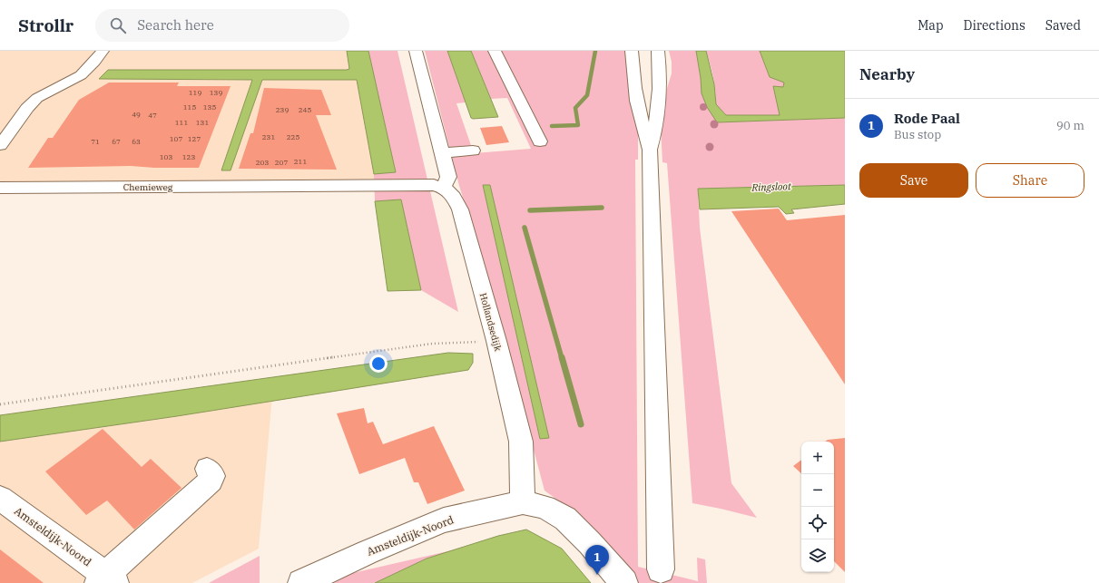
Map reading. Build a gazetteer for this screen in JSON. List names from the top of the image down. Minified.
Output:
{"streets":{"street":["Chemieweg","Hollandsedijk","Amsteldijk-Noord"]},"crossings":[["Chemieweg","Hollandsedijk"],["Hollandsedijk","Amsteldijk-Noord"]],"water":["Ringsloot"],"house_numbers":["119","139","115","135","239","245","49","47","111","131","231","225","107","127","71","67","63","103","123","211","203","207"],"page":{"header":"Strollr","search":"Search here","nav":["Map","Directions","Saved"],"heading":"Nearby","list":[{"mark":"1","name":"Rode Paal","note":"Bus stop","value":"90 m"}],"buttons":["Save","Share"],"map_buttons":["+","−"],"pins":"1"}}
